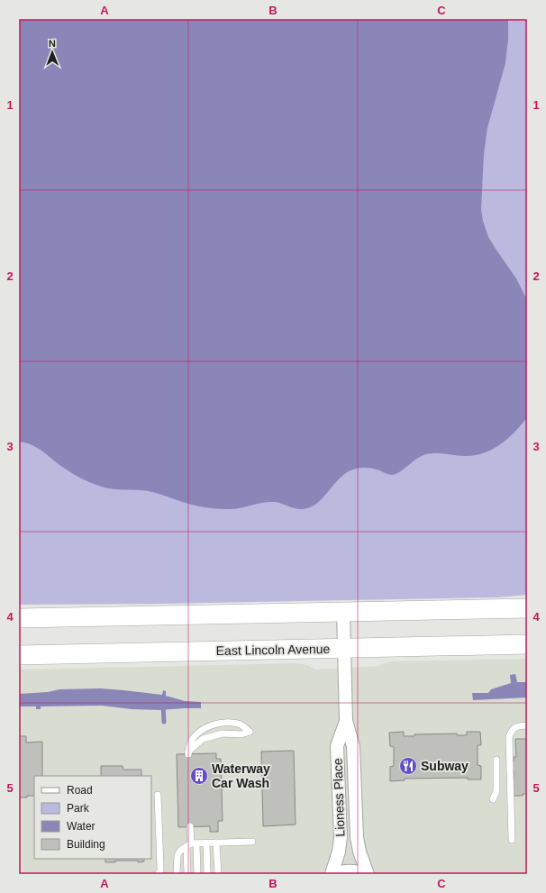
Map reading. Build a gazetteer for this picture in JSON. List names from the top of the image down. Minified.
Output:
{"streets":{"main road":["East Lincoln Avenue"],"street":["Lioness Place"]},"crossings":[["East Lincoln Avenue","Lioness Place"]],"places":{"restaurant":["Subway"],"building":["Waterway Car Wash"]},"legend":["Road","Park","Water","Building"],"north":"top","grid":{"columns":["A","B","C"],"rows":["1","2","3","4","5"]}}
